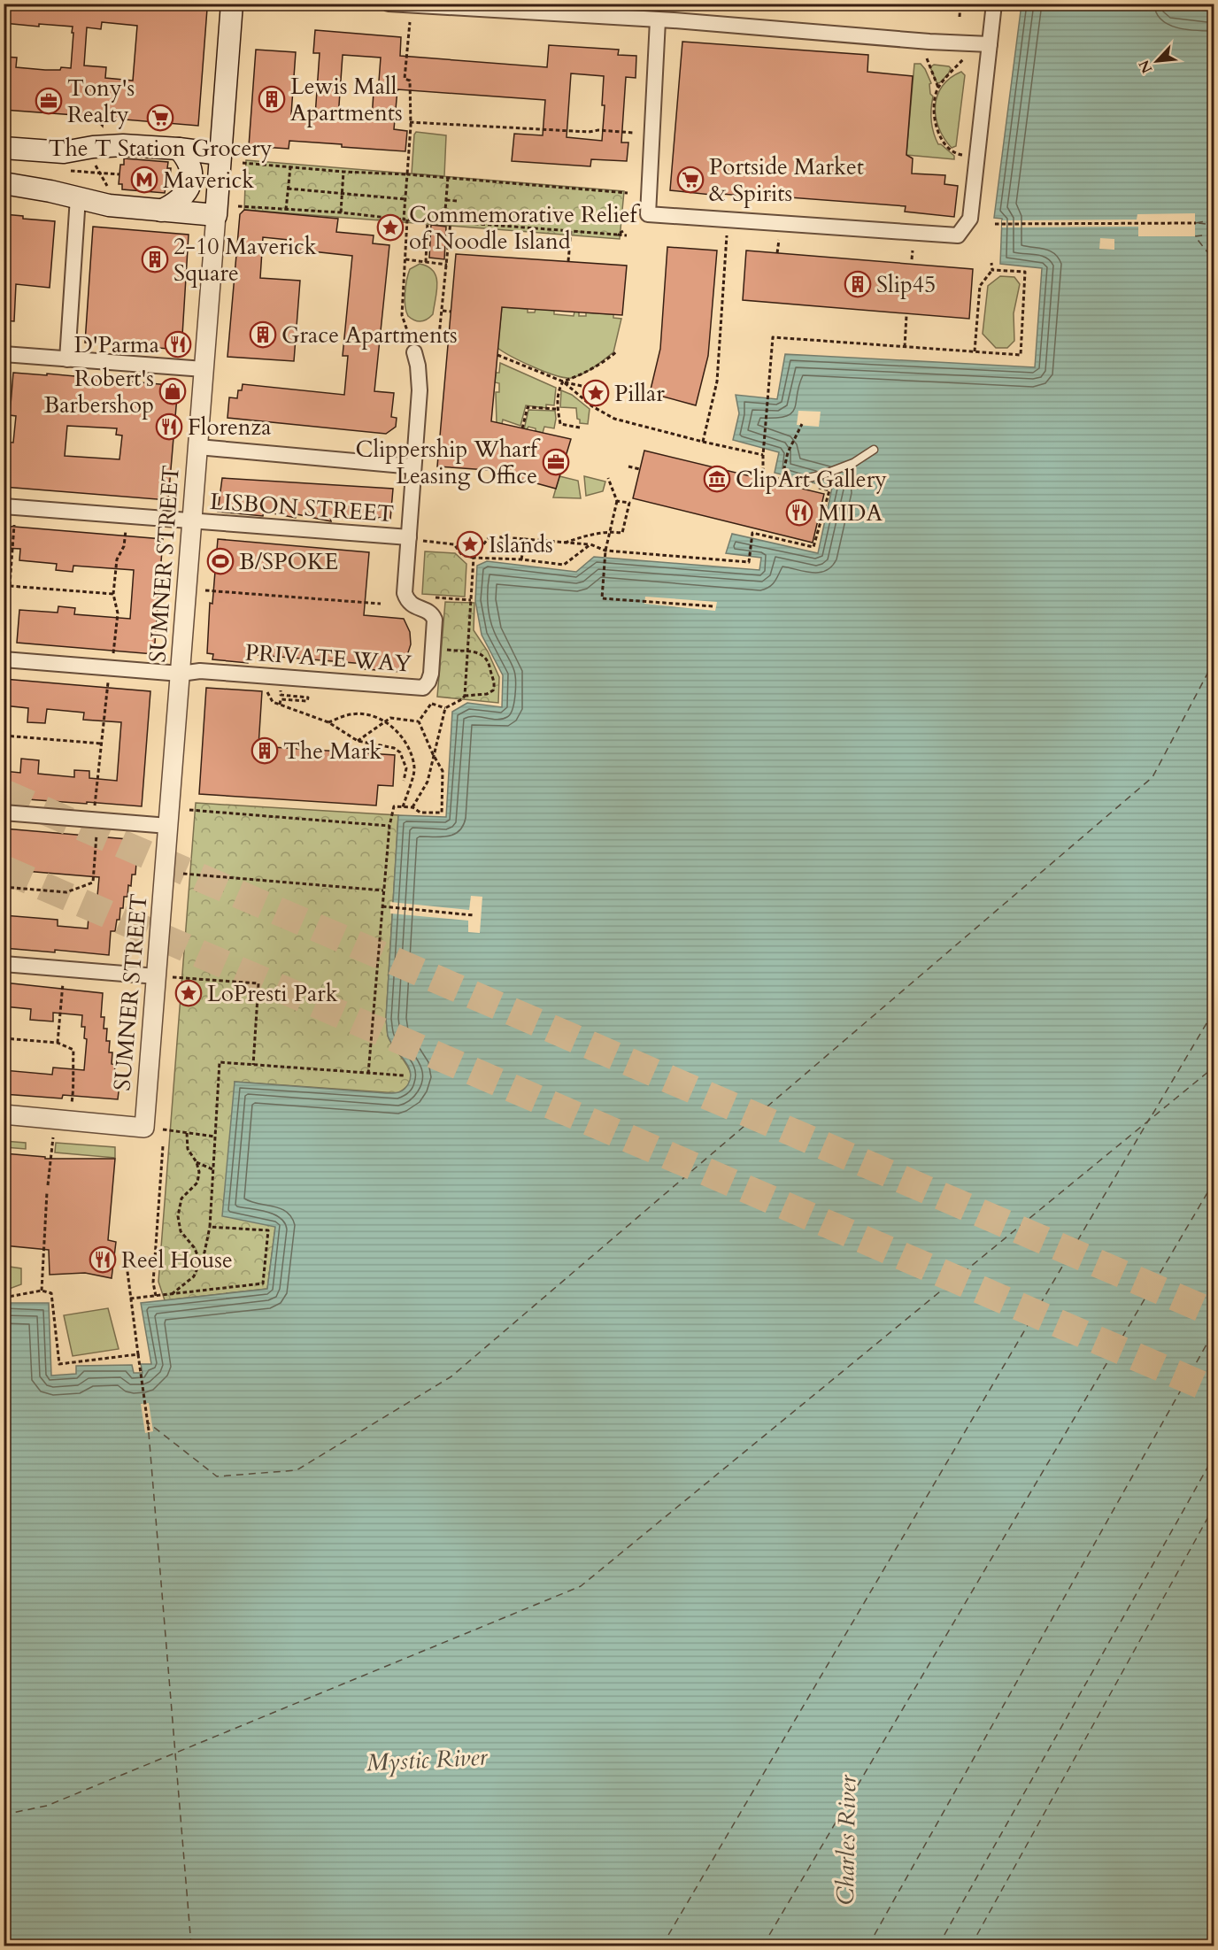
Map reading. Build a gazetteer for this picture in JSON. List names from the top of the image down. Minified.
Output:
{"streets":{"main road":["SUMNER STREET"],"street":["LISBON STREET","PRIVATE WAY"]},"crossings":[["LISBON STREET","SUMNER STREET"],["LISBON STREET","PRIVATE WAY"],["SUMNER STREET","PRIVATE WAY"]],"water":["Mystic River","Charles River"],"places":{"building":["Lewis Mall Apartments","2-10 Maverick Square","Slip45","Grace Apartments","The Mark"],"office":["Tony's Realty","Clippership Wharf Leasing Office"],"supermarket":["The T Station Grocery","Portside Market & Spirits"],"metro station":["Maverick"],"place":["Commemorative Relief of Noodle Island","Pillar","Islands","LoPresti Park"],"restaurant":["D'Parma","Florenza","MIDA","Reel House"],"shop":["Robert's Barbershop"],"museum":["ClipArt Gallery"],"sports":["B/SPOKE"]},"north":"bottom left"}
